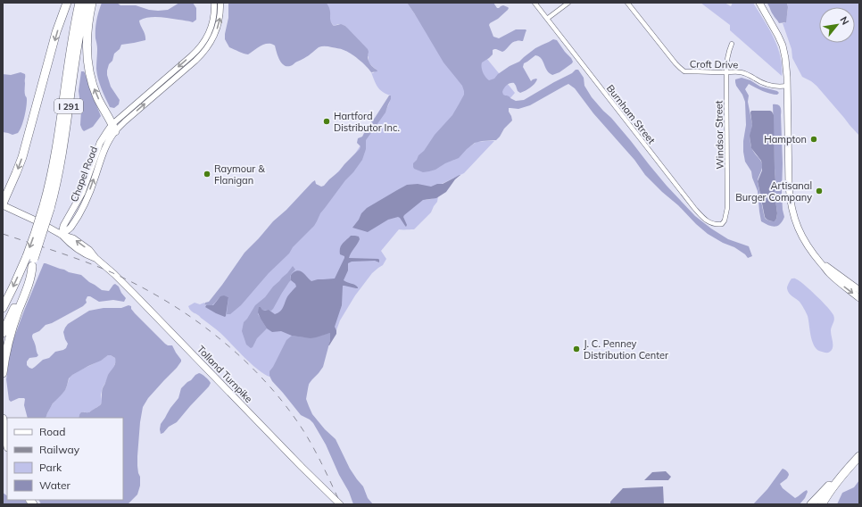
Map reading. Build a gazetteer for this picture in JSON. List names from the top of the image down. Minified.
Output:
{"streets":{"highway":["I 291"],"main road":["Chapel Road","Tolland Turnpike"],"street":["Croft Drive","Burnham Street","Windsor Street"]},"crossings":[["Croft Drive","Windsor Street"],["Burnham Street","Windsor Street"],["Chapel Road","Tolland Turnpike"]],"places":["Hartford Distributor Inc.","Hampton","Raymour & Flanigan","Artisanal Burger Company","J. C. Penney Distribution Center"],"legend":["Road","Railway","Park","Water"],"north":"top right"}
